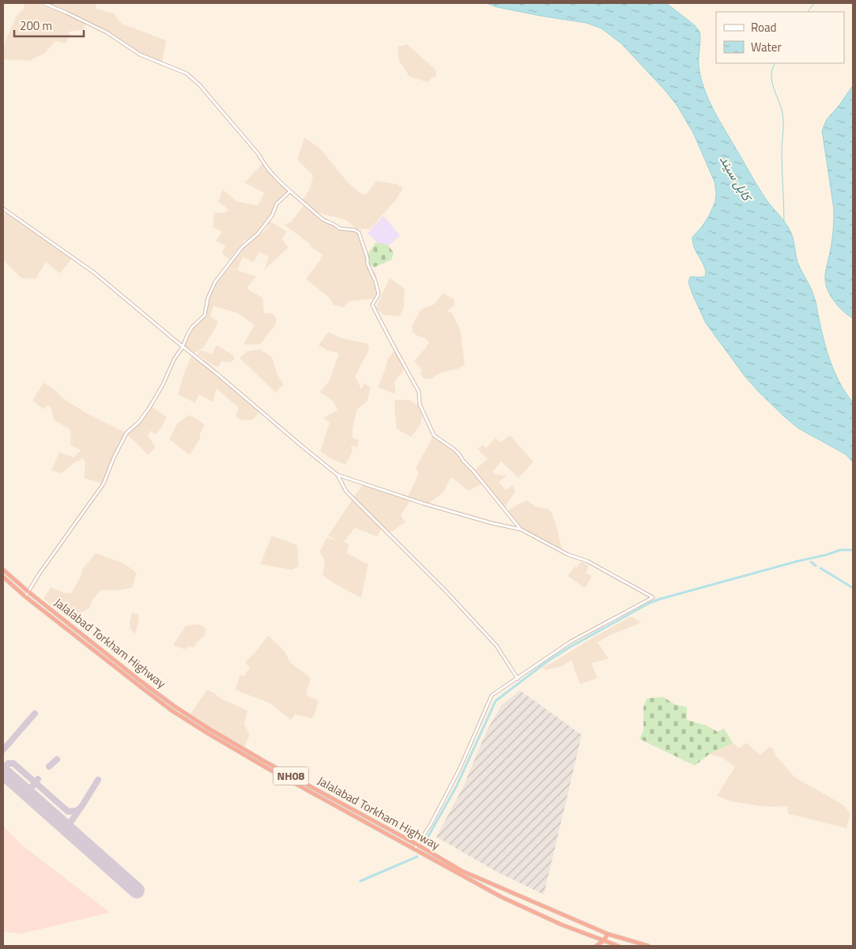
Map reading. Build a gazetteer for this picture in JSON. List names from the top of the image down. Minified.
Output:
{"streets":{"highway":["Jalalabad Torkham Highway","NH08"]},"crossings":[["Jalalabad Torkham Highway","NH08"]],"water":["کابل سيند"],"legend":["Road","Water"],"scale_bar":"200 m"}
